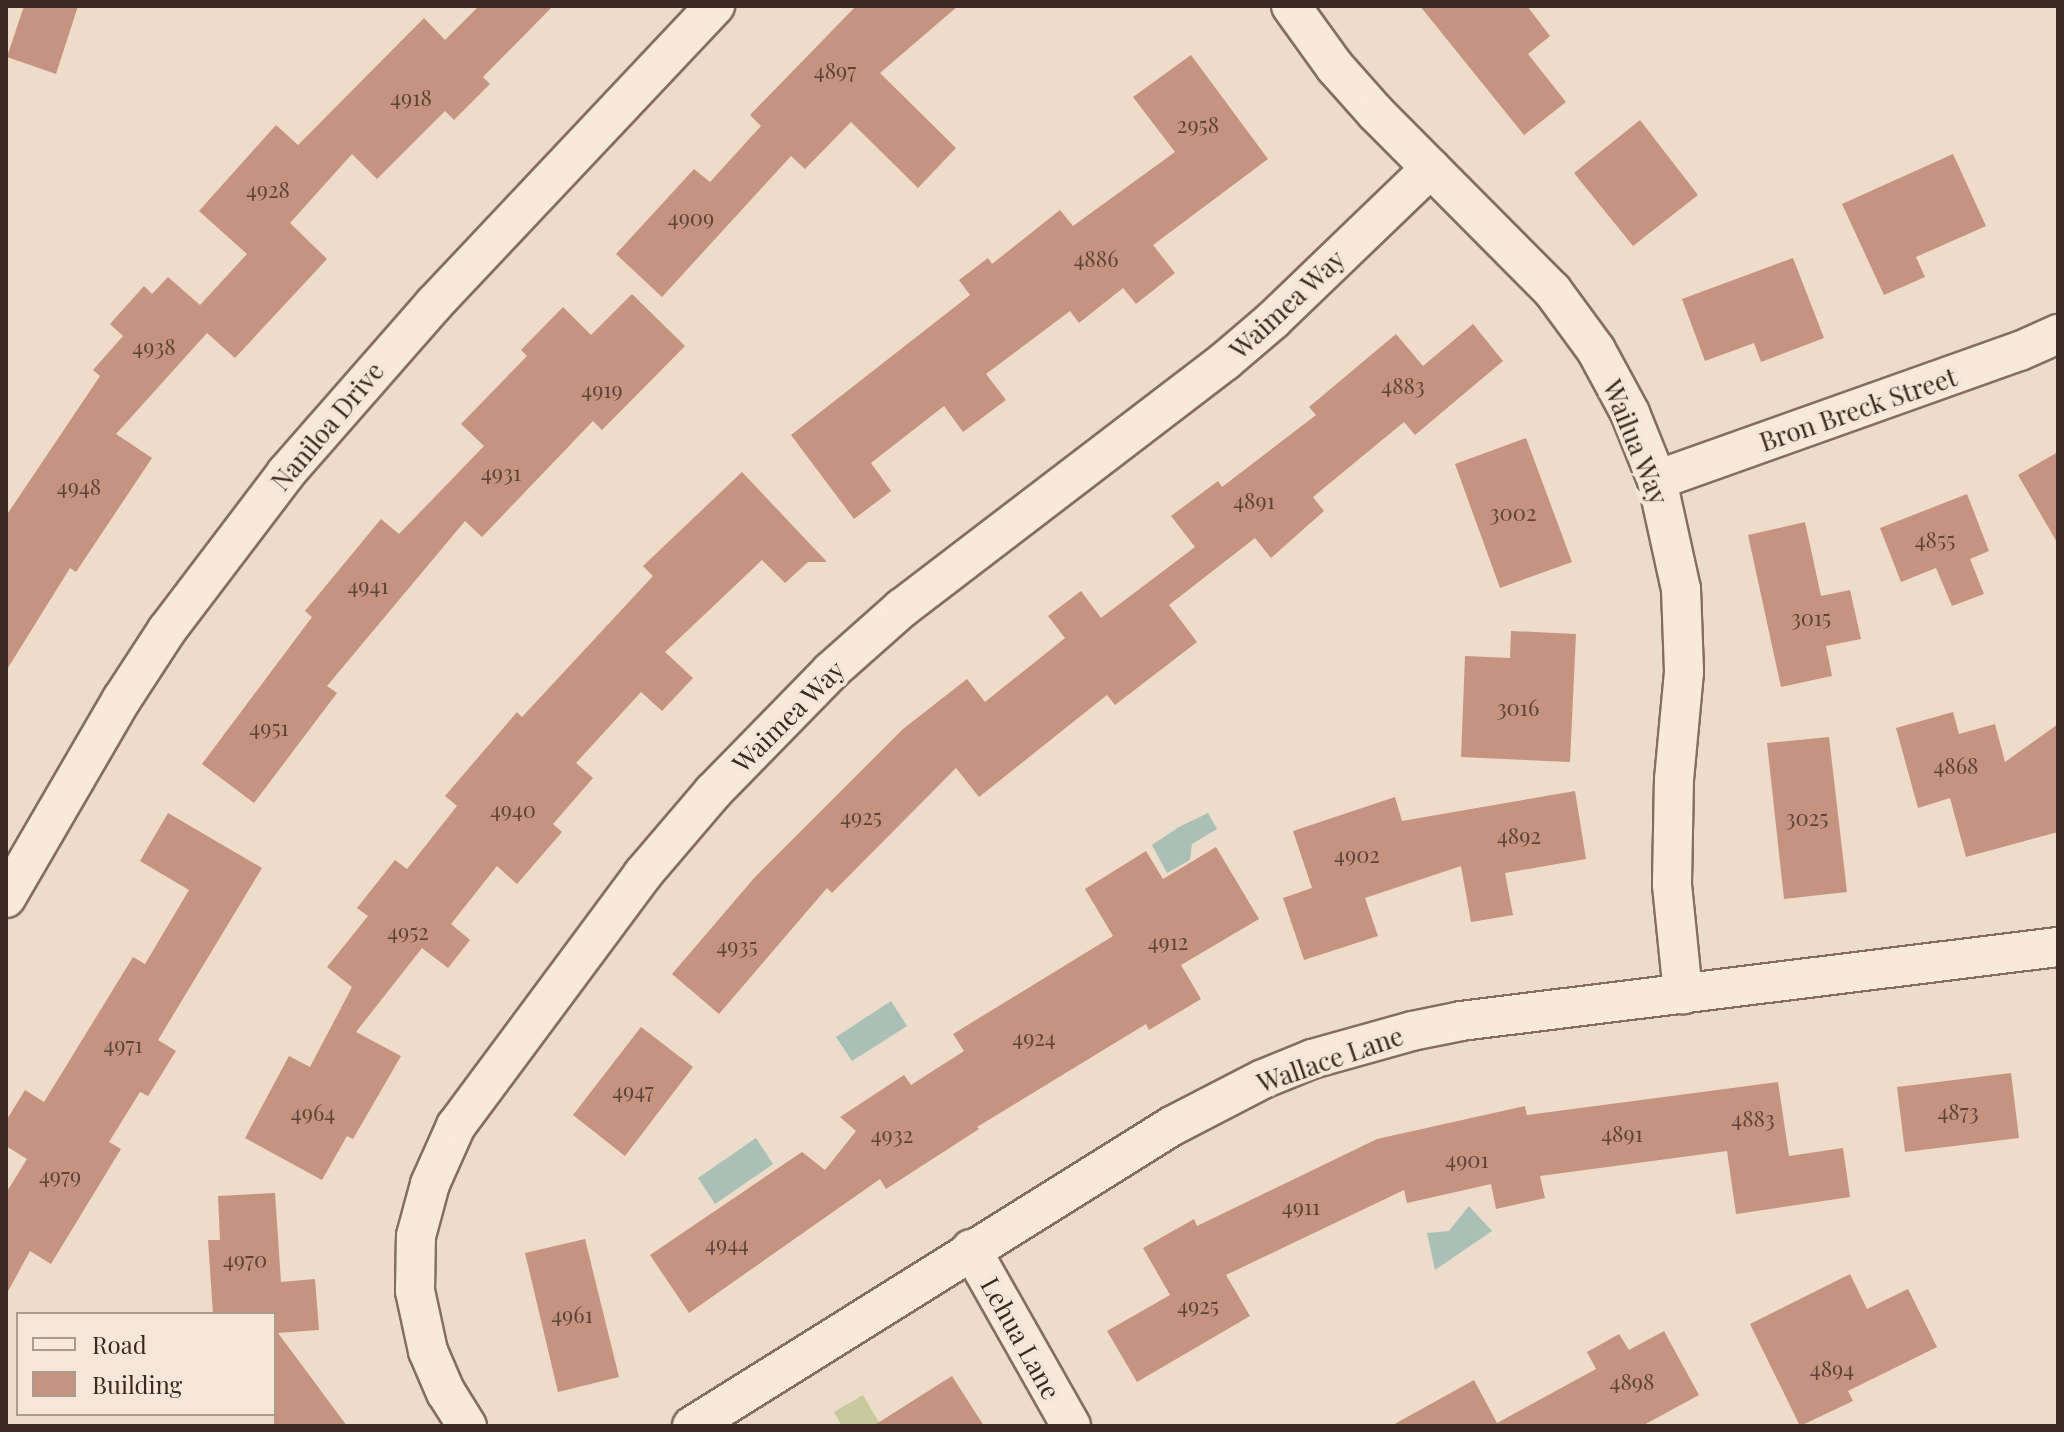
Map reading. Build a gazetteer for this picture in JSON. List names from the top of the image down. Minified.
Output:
{"streets":{"street":["Waimea Way","Bron Breck Street","Naniloa Drive","Wailua Way","Wallace Lane","Lehua Lane"]},"crossings":[["Waimea Way","Wailua Way"],["Bron Breck Street","Wailua Way"],["Wailua Way","Wallace Lane"],["Wallace Lane","Lehua Lane"]],"house_numbers":["4897","4918","2958","4928","4909","4886","4938","4883","4919","4931","4948","4891","3002","4855","4941","3015","3016","4951","4868","4940","4925","3025","4892","4902","4952","4912","4935","4924","4971","4947","4873","4964","4883","4891","4932","4901","4979","4911","4944","4970","4925","4961","4894","4898"],"legend":["Road","Building"]}
